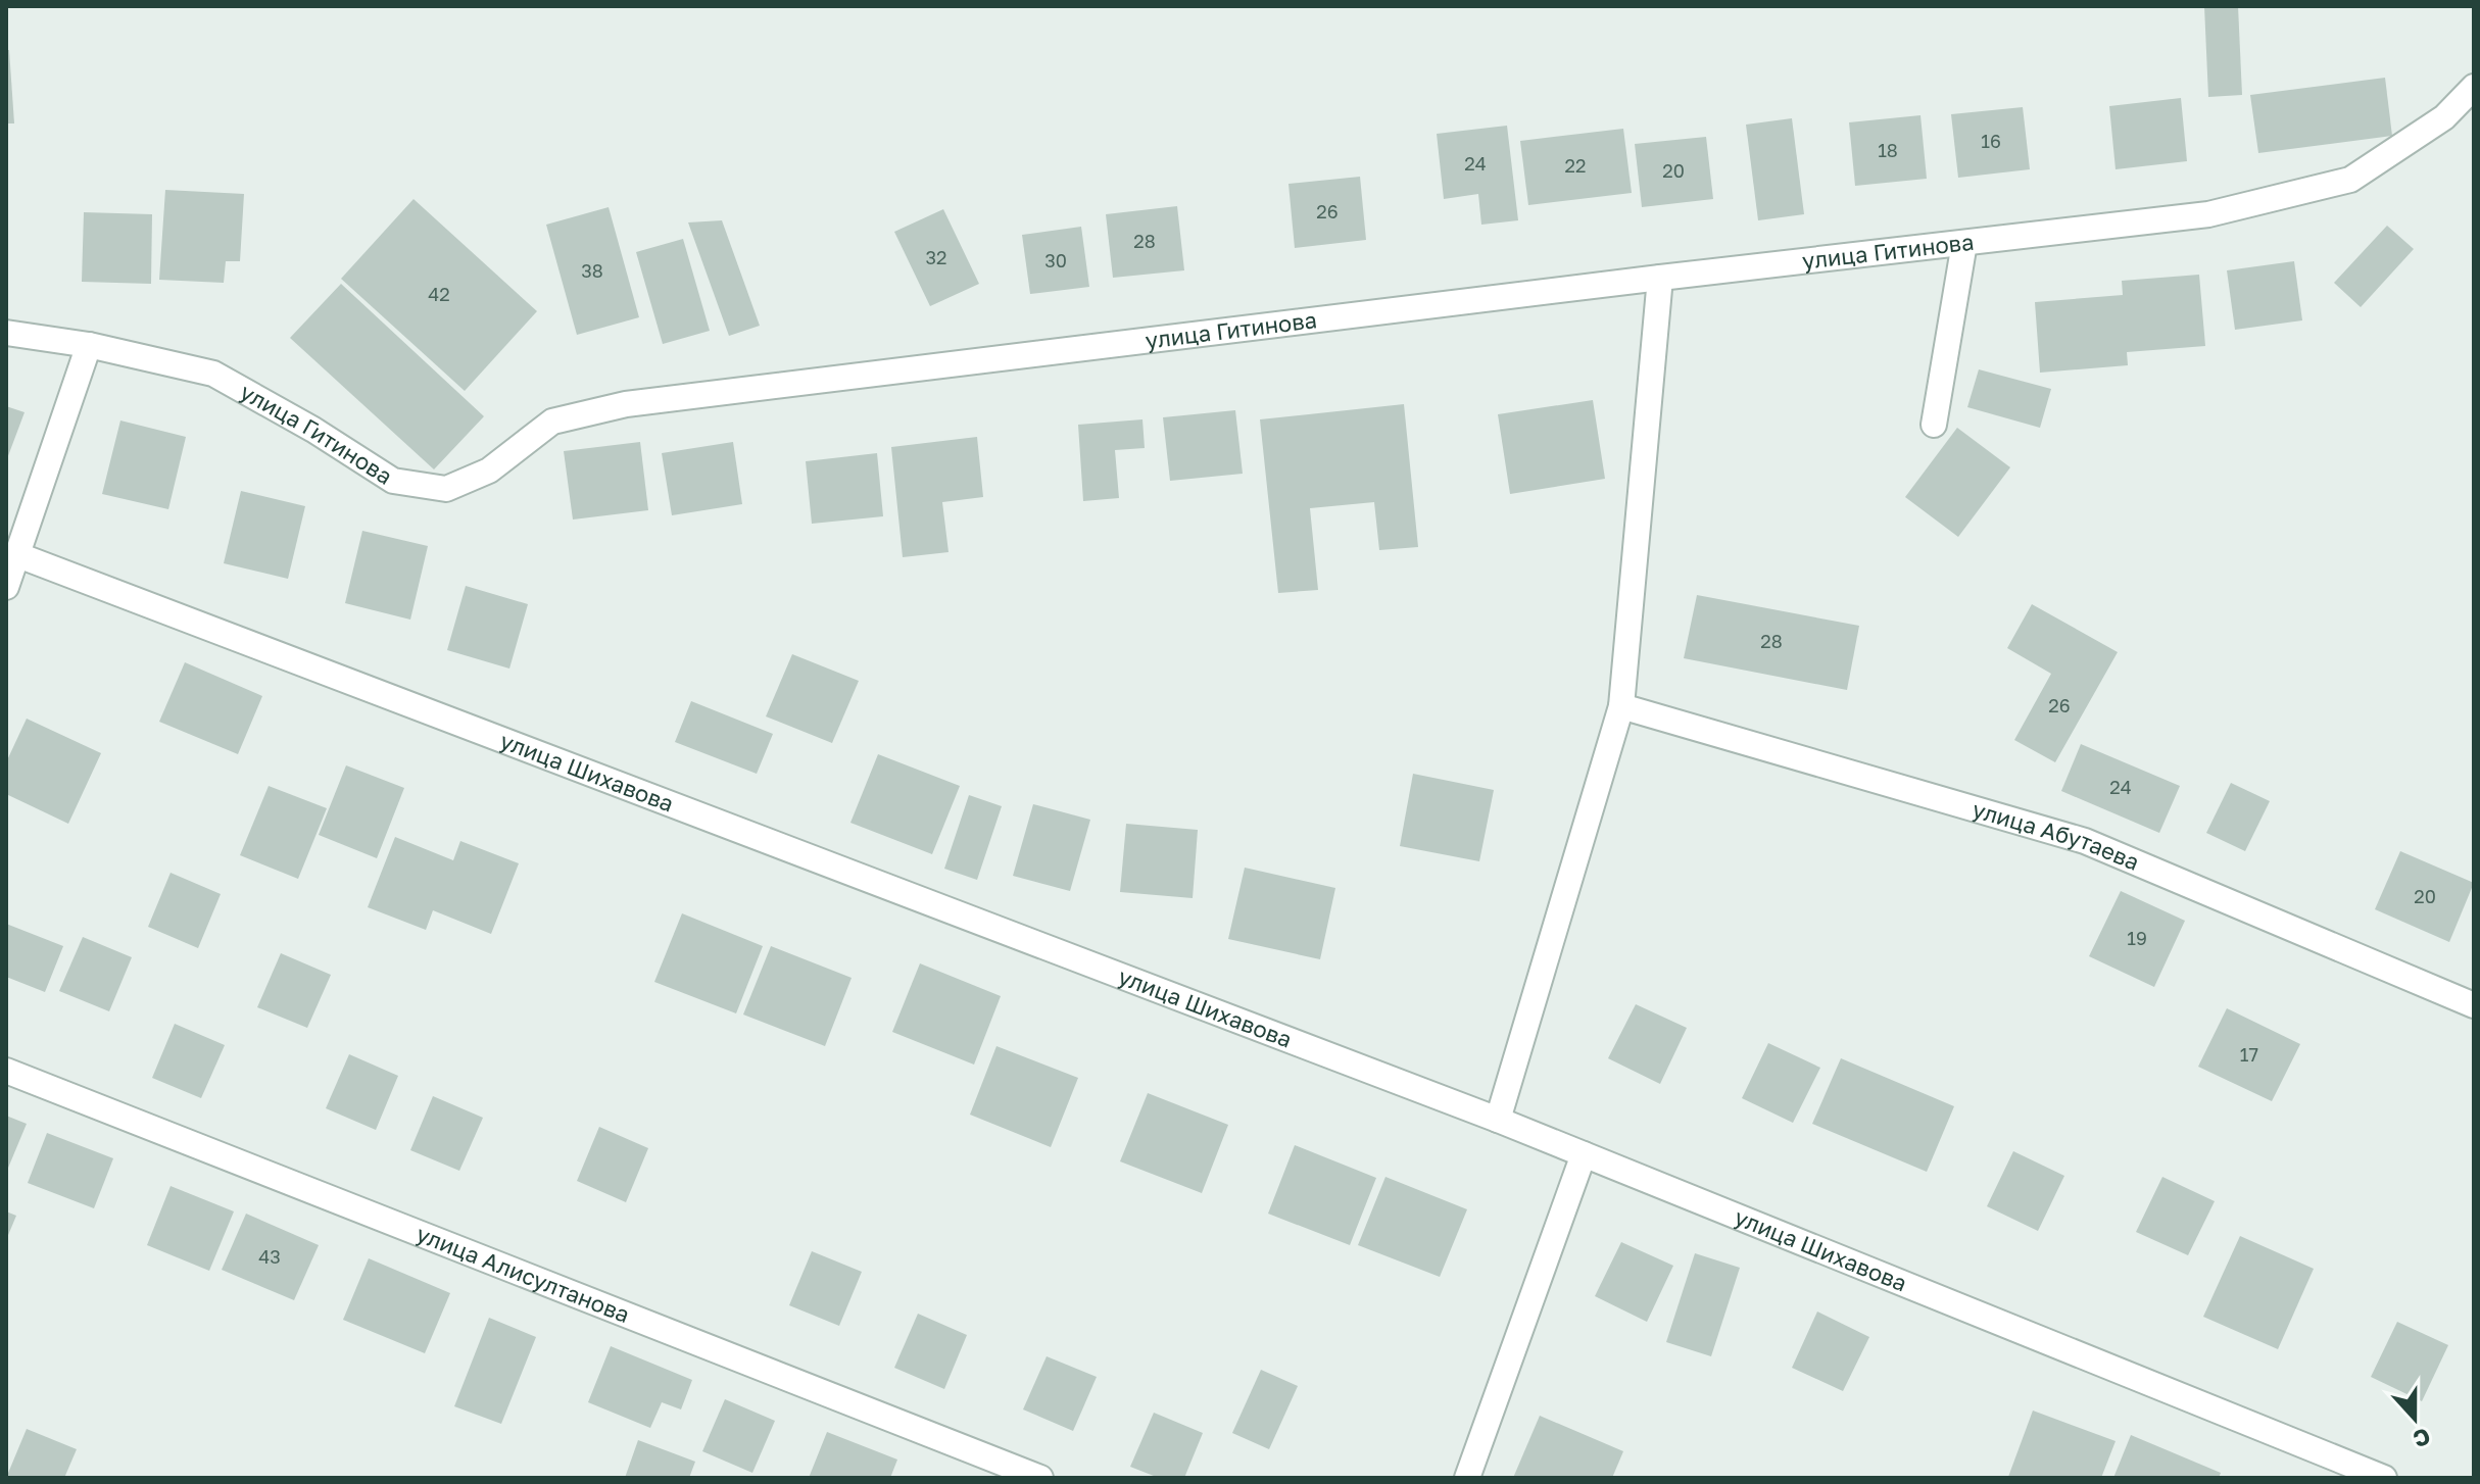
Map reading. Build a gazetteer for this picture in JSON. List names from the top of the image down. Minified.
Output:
{"streets":{"street":["улица Гитинова","улица Шихавова","улица Абутаева","улица Алисултанова"]},"house_numbers":["16","18","24","22","20","26","28","32","30","38","42","28","26","24","20","19","17","43"],"north":"bottom"}
